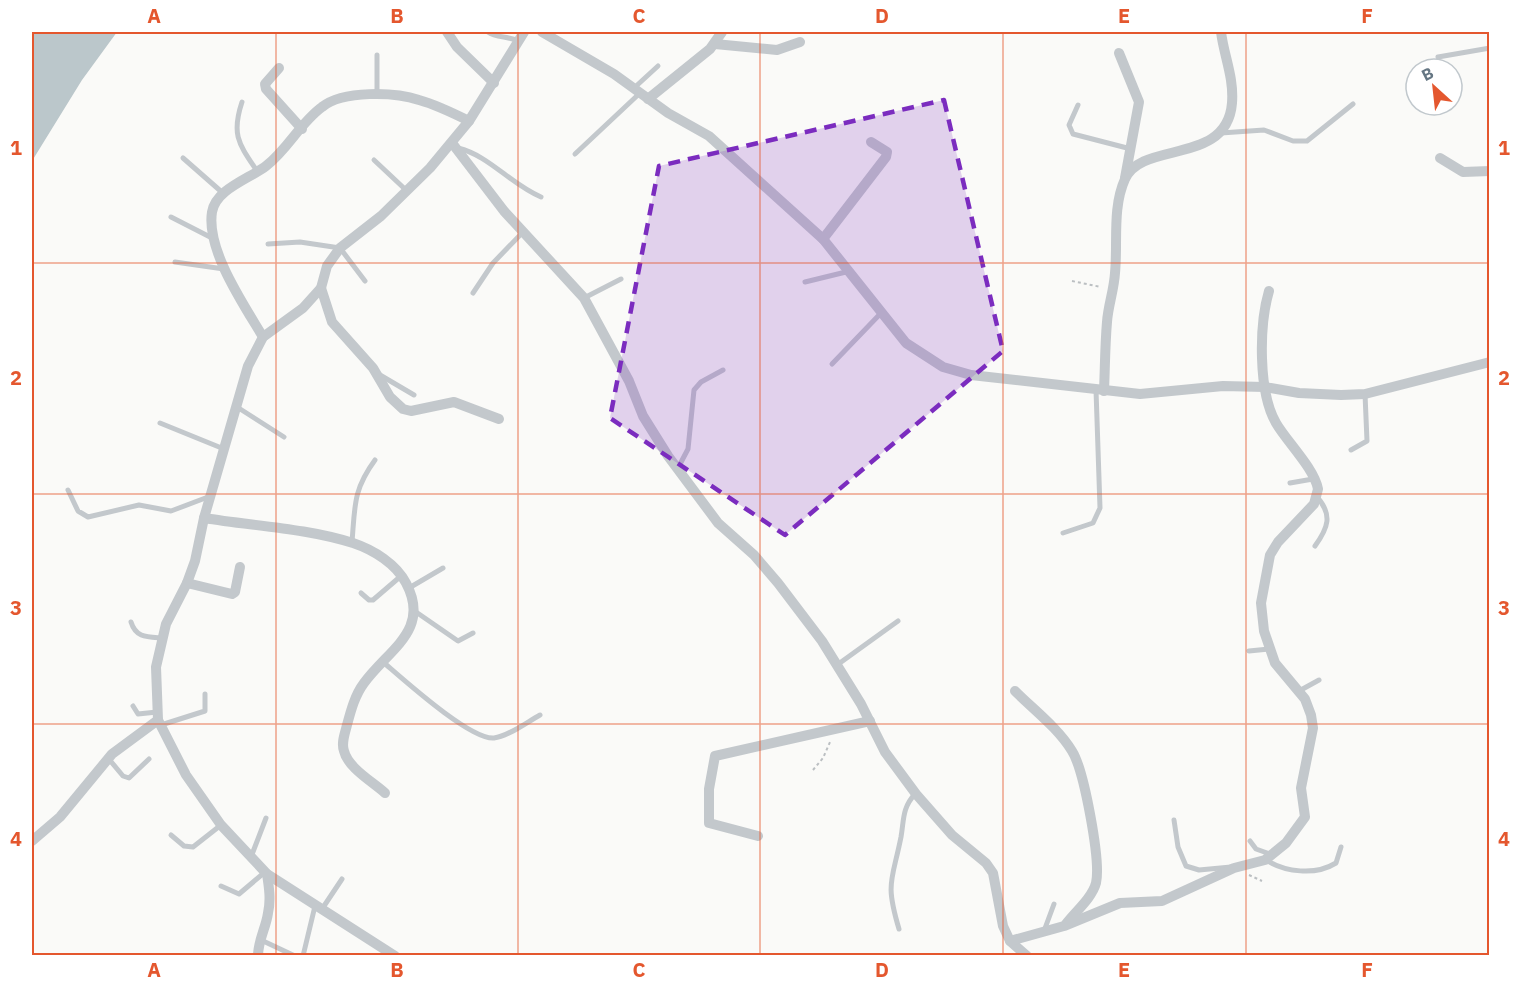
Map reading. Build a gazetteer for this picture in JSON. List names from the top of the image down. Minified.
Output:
{"north":"top left","grid":{"columns":["A","B","C","D","E","F"],"rows":["1","2","3","4"]}}
